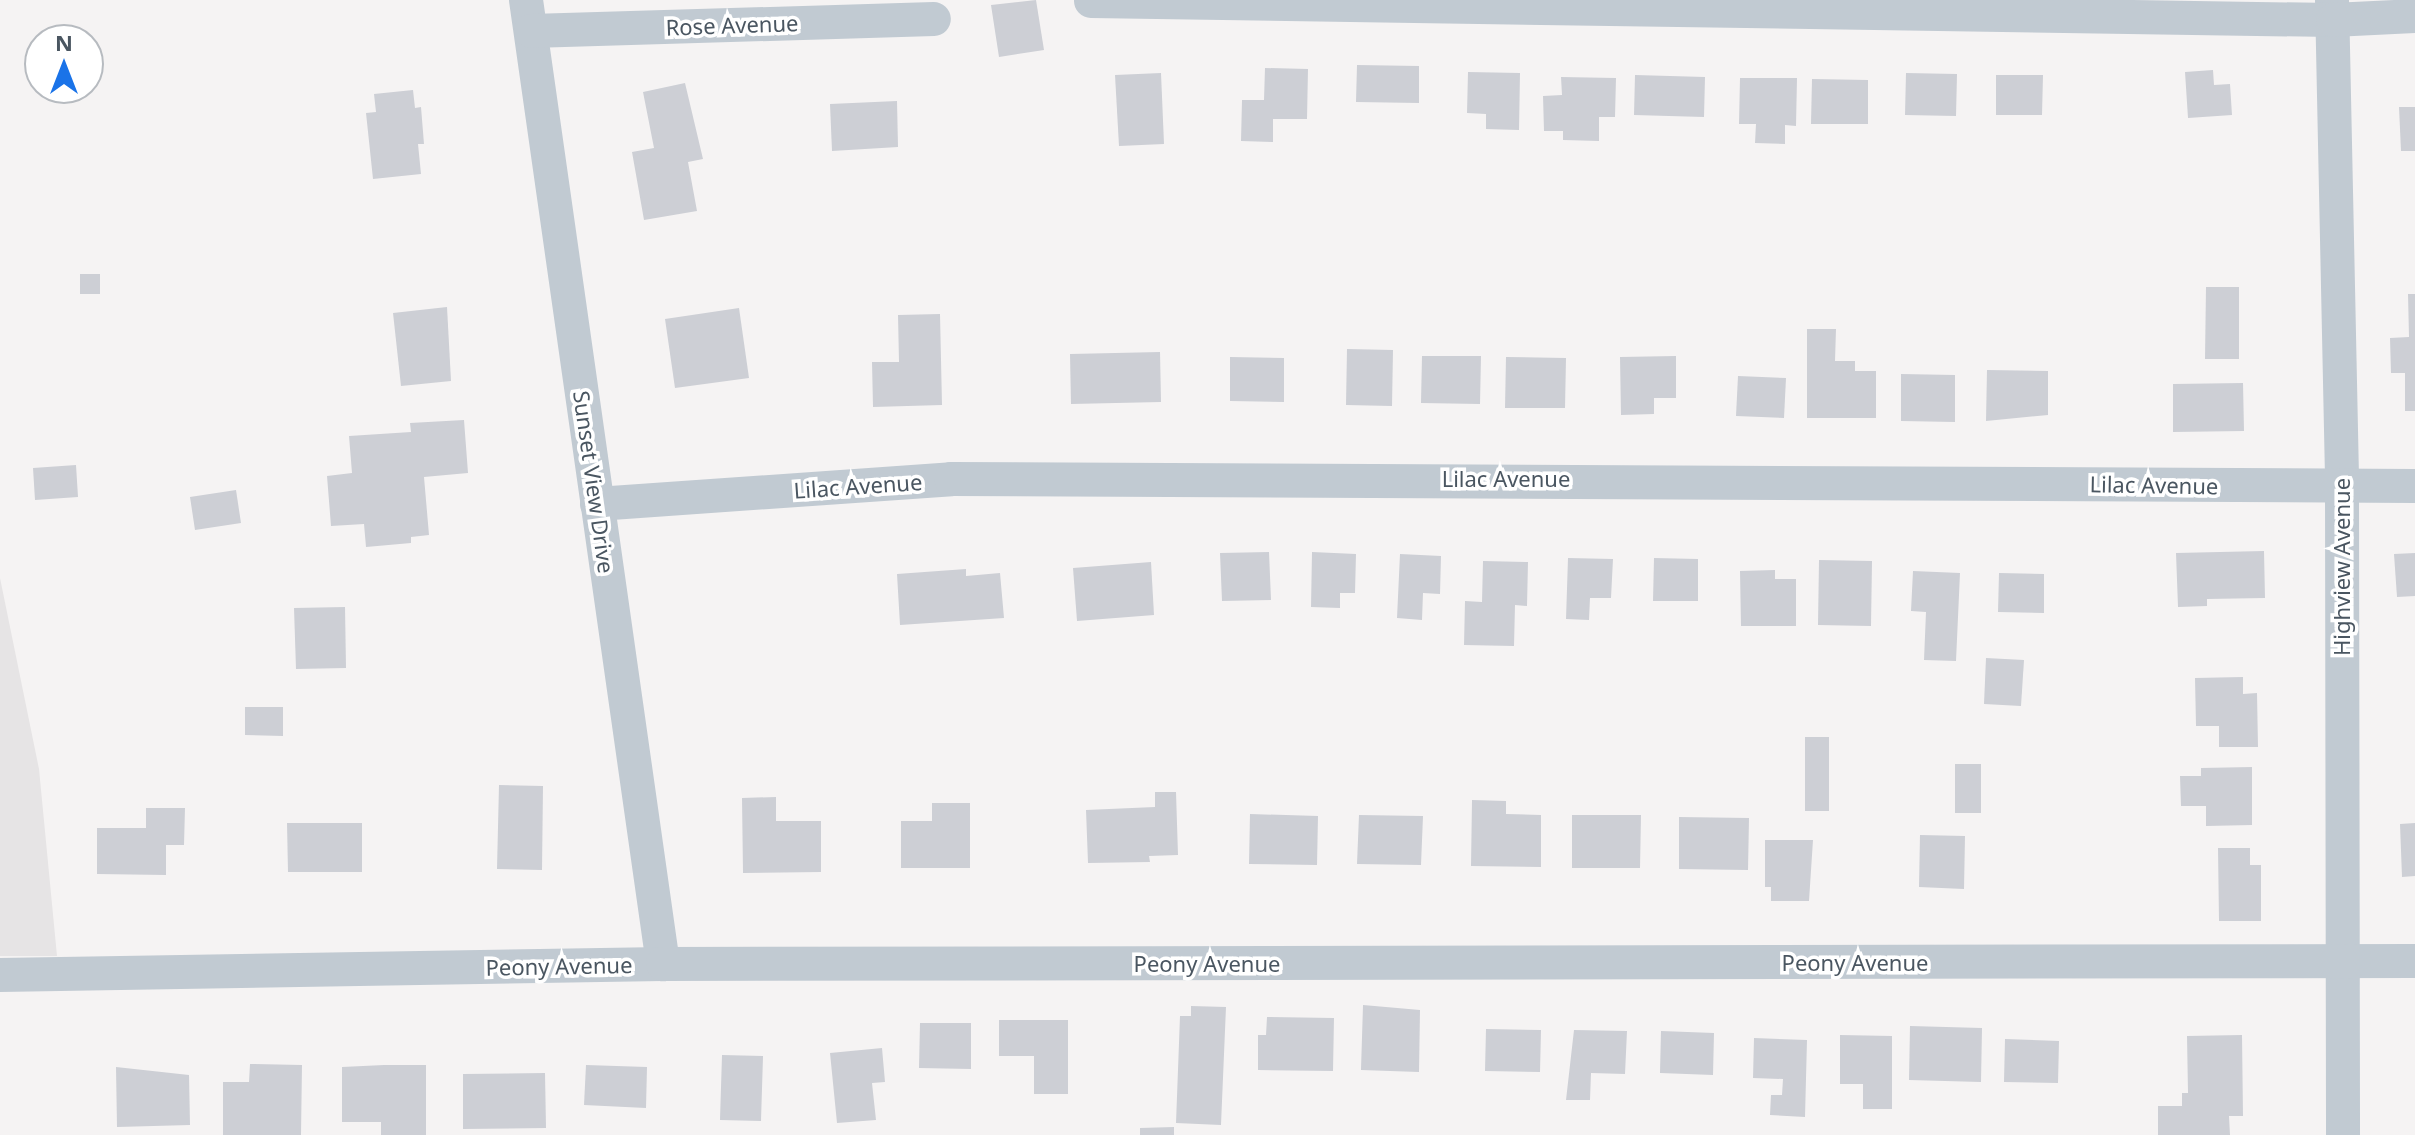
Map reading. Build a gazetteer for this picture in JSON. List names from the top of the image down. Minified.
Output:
{"streets":{"street":["Rose Avenue","Lilac Avenue","Sunset View Drive","Highview Avenue","Peony Avenue"]},"crossings":[["Rose Avenue","Sunset View Drive"],["Lilac Avenue","Sunset View Drive"],["Lilac Avenue","Highview Avenue"],["Sunset View Drive","Peony Avenue"],["Highview Avenue","Peony Avenue"]],"north":"top"}
